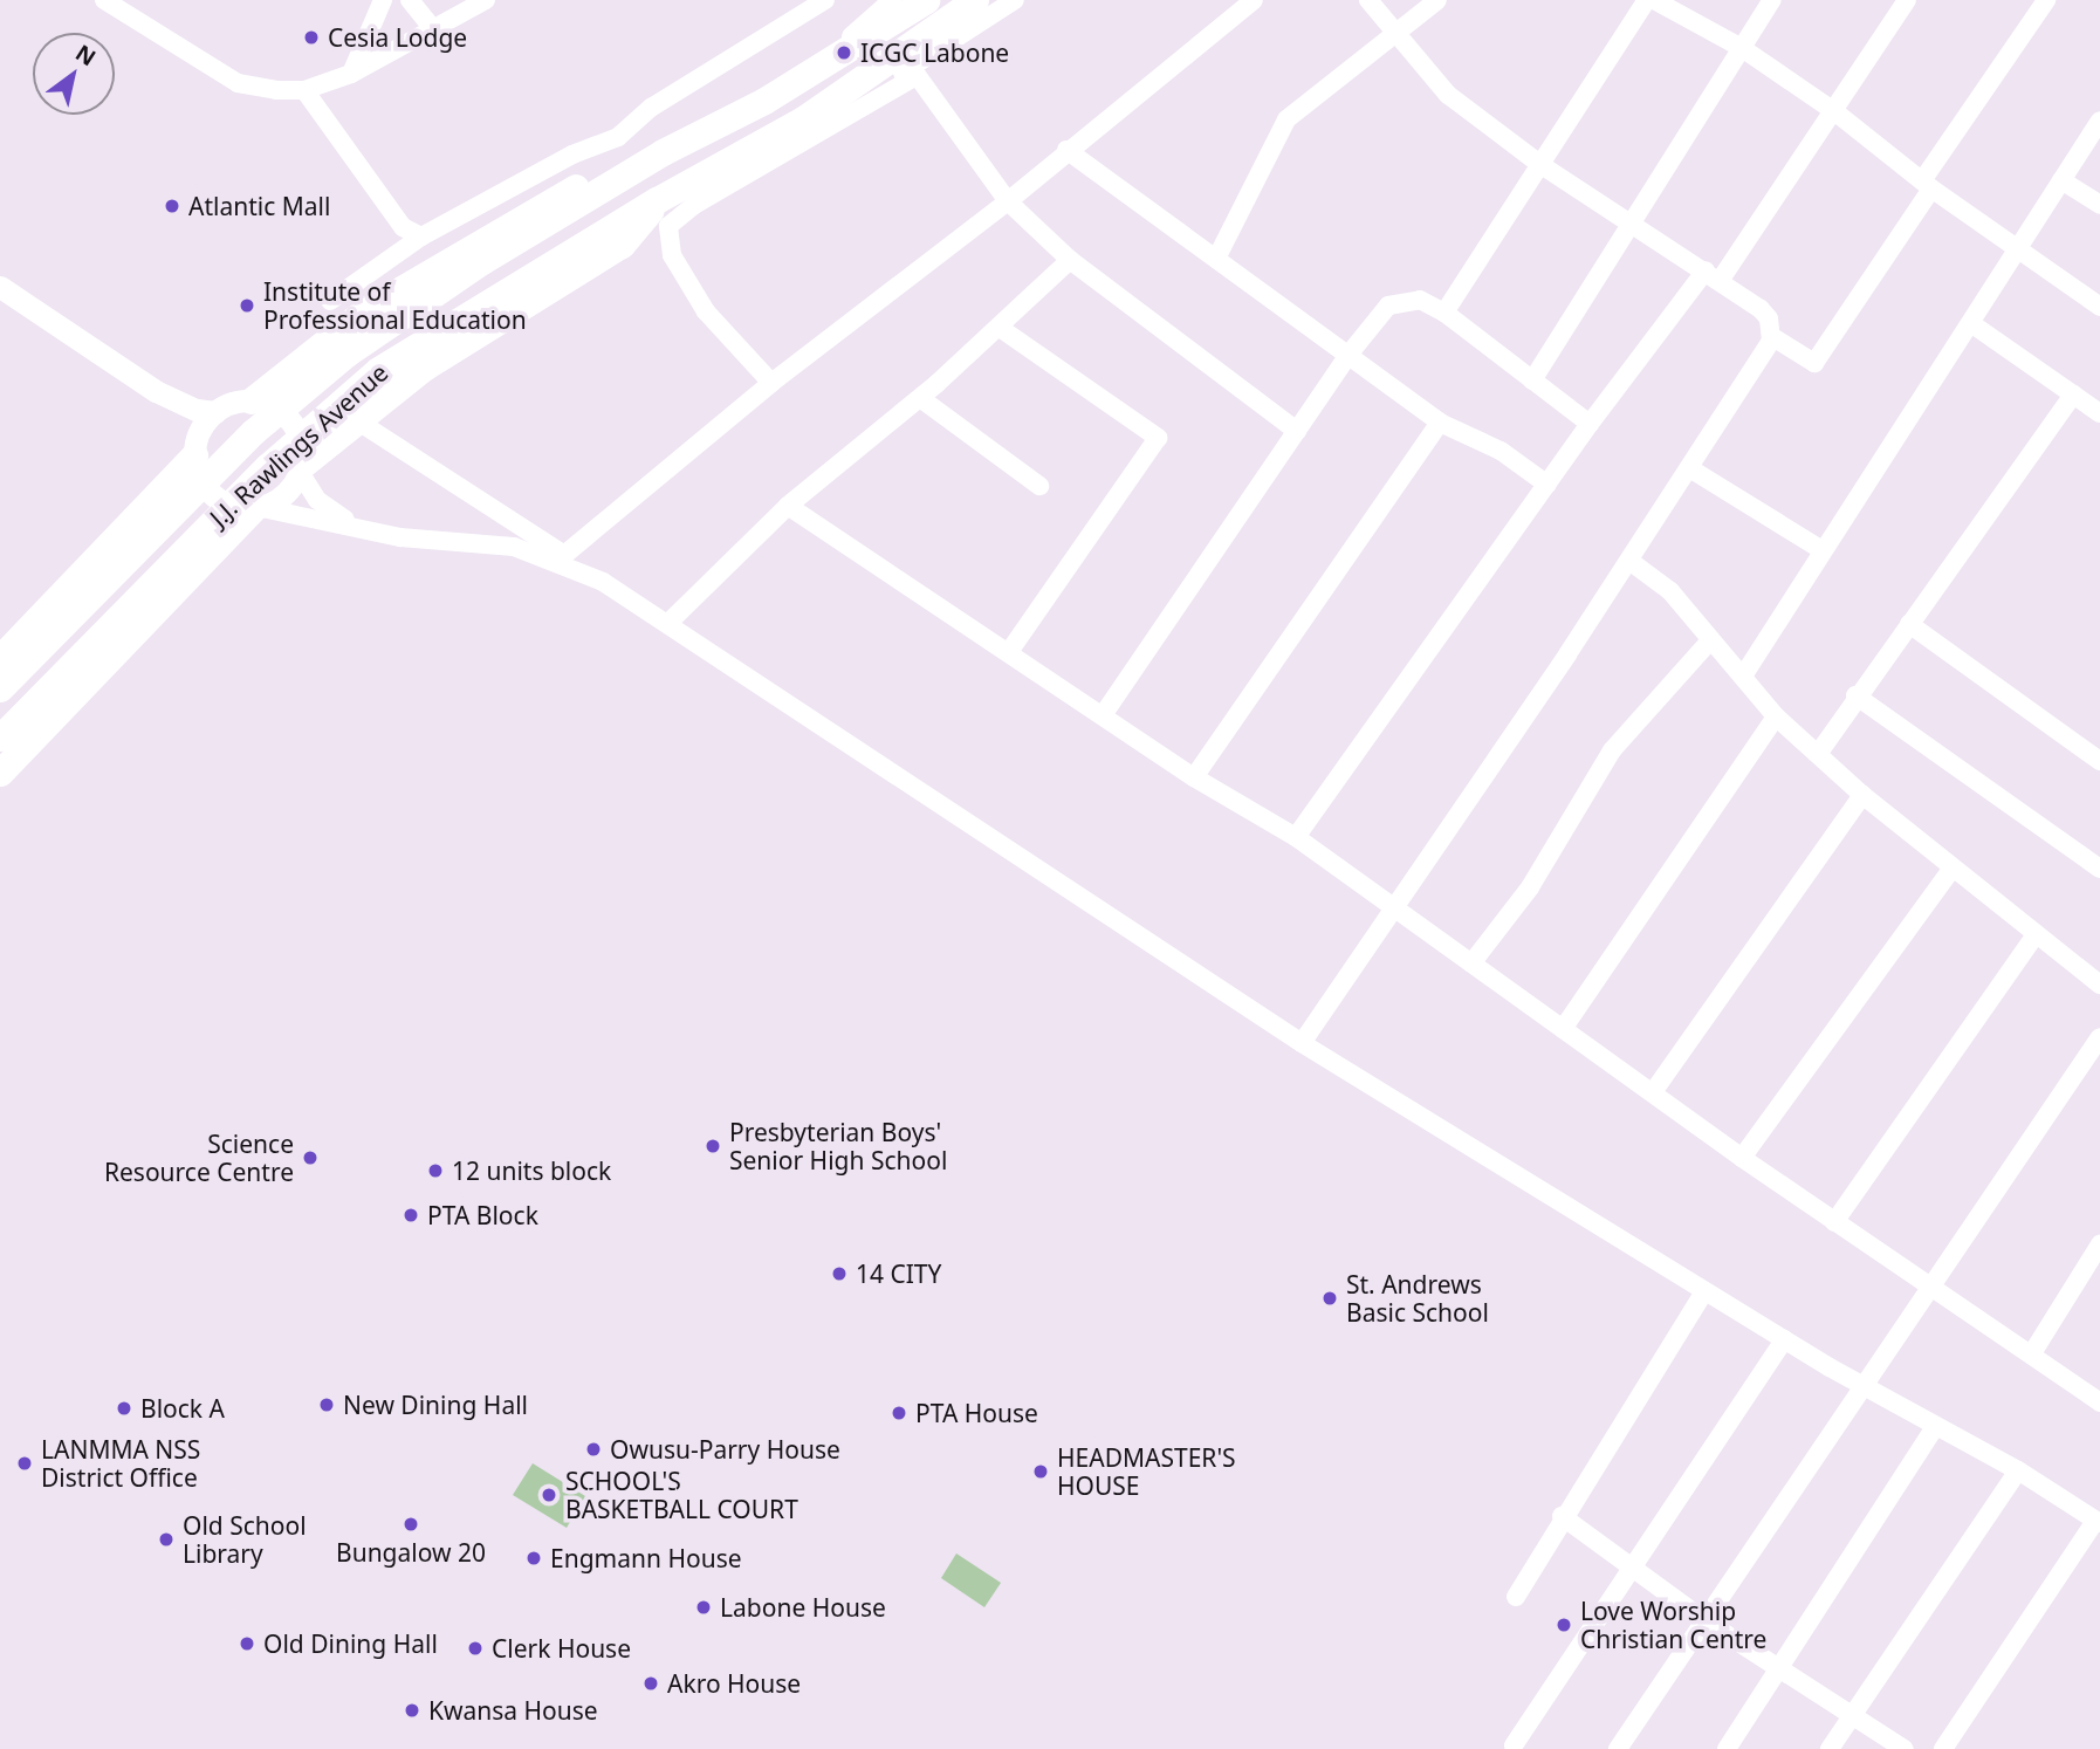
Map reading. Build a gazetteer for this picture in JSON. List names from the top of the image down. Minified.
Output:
{"streets":{"highway":["J.J. Rawlings Avenue"]},"places":["Cesia Lodge","ICGC Labone","Atlantic Mall","Institute of Professional Education","Presbyterian Boys' Senior High School","Science Resource Centre","12 units block","PTA Block","14 CITY","St. Andrews Basic School","New Dining Hall","Block A","PTA House","Owusu-Parry House","LANMMA NSS District Office","HEADMASTER'S HOUSE","SCHOOL'S BASKETBALL COURT","Bungalow 20","Old School Library","Engmann House","Labone House","Love Worship Christian Centre","Old Dining Hall","Clerk House","Akro House","Kwansa House"],"north":"top right"}
